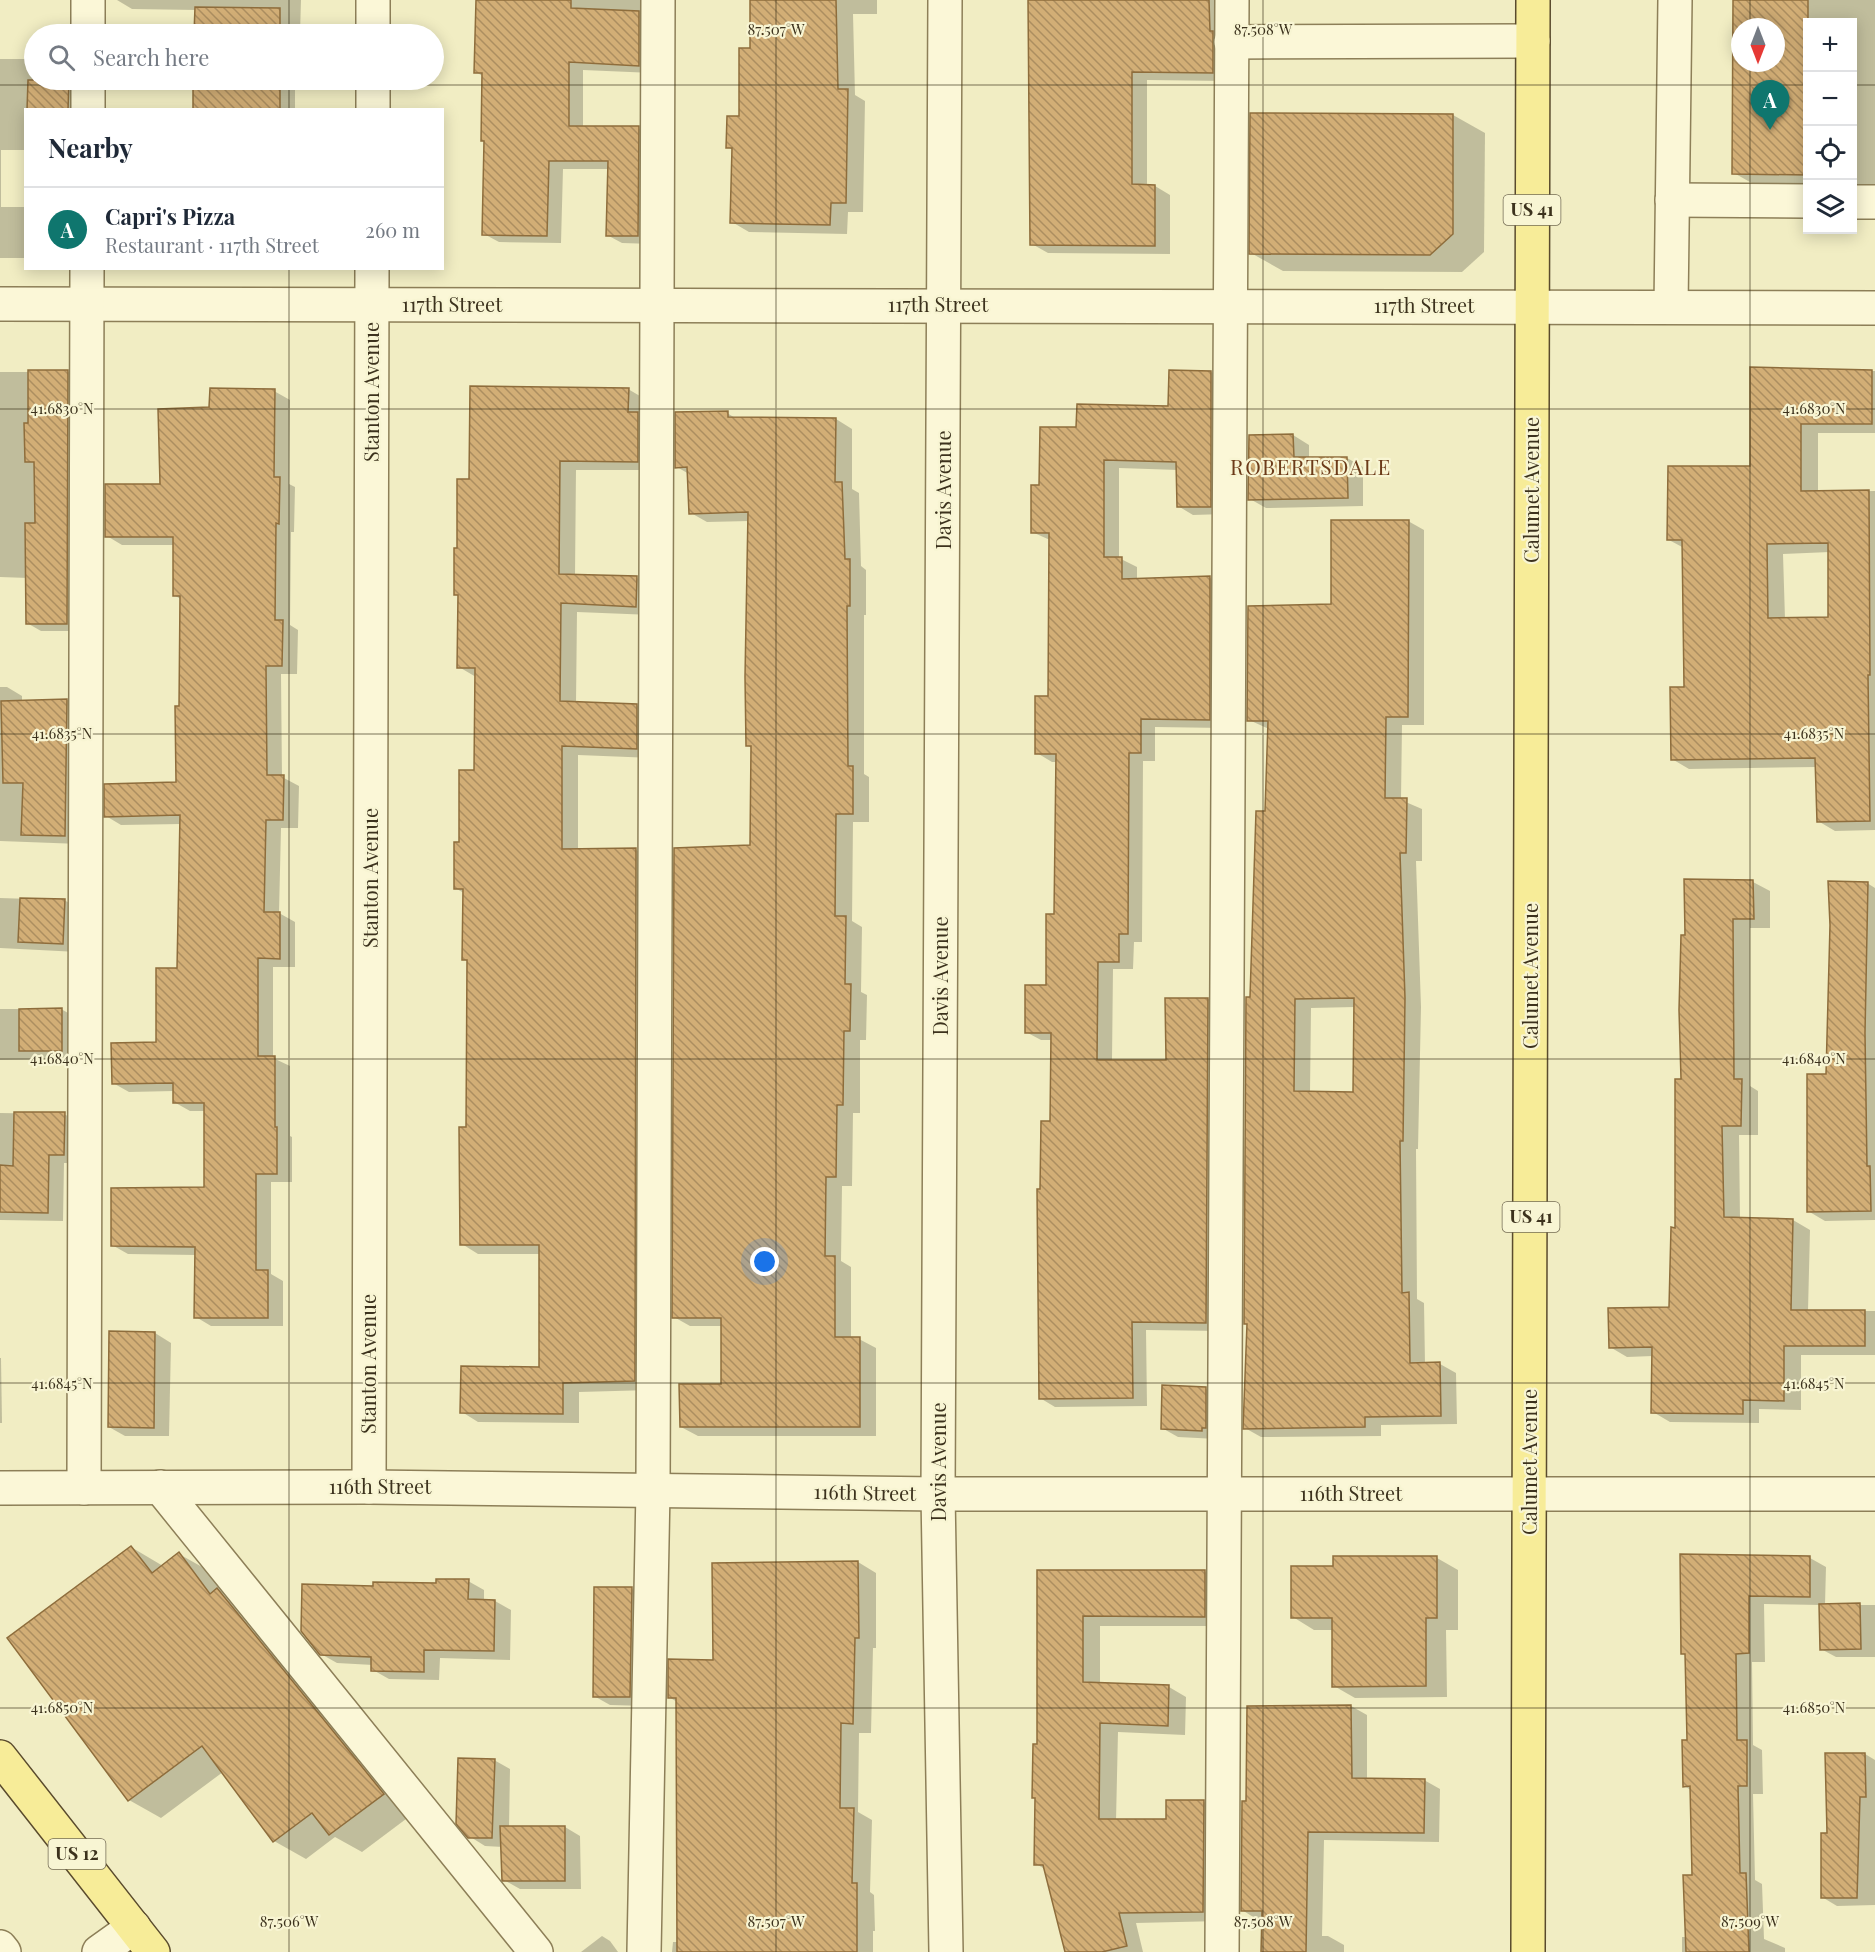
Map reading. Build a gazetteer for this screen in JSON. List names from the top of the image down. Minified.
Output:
{"streets":{"main road":["US 41","Calumet Avenue","US 12"],"street":["117th Street","Stanton Avenue","Davis Avenue","116th Street"]},"crossings":[["117th Street","Stanton Avenue"],["117th Street","Davis Avenue"],["117th Street","Calumet Avenue"],["Stanton Avenue","116th Street"],["Davis Avenue","116th Street"],["Calumet Avenue","116th Street"]],"districts":["ROBERTSDALE"],"north":"bottom","page":{"map_buttons":["+","−"],"search":"Search here","pins":"A","heading":"Nearby","list":[{"mark":"A","name":"Capri's Pizza","note":"Restaurant · 117th Street","value":"260 m"}]},"coordinates":["87.507°W","87.508°W","41.6830°N","41.6835°N","41.6840°N","41.6845°N","41.6850°N","87.506°W","87.509°W"]}
